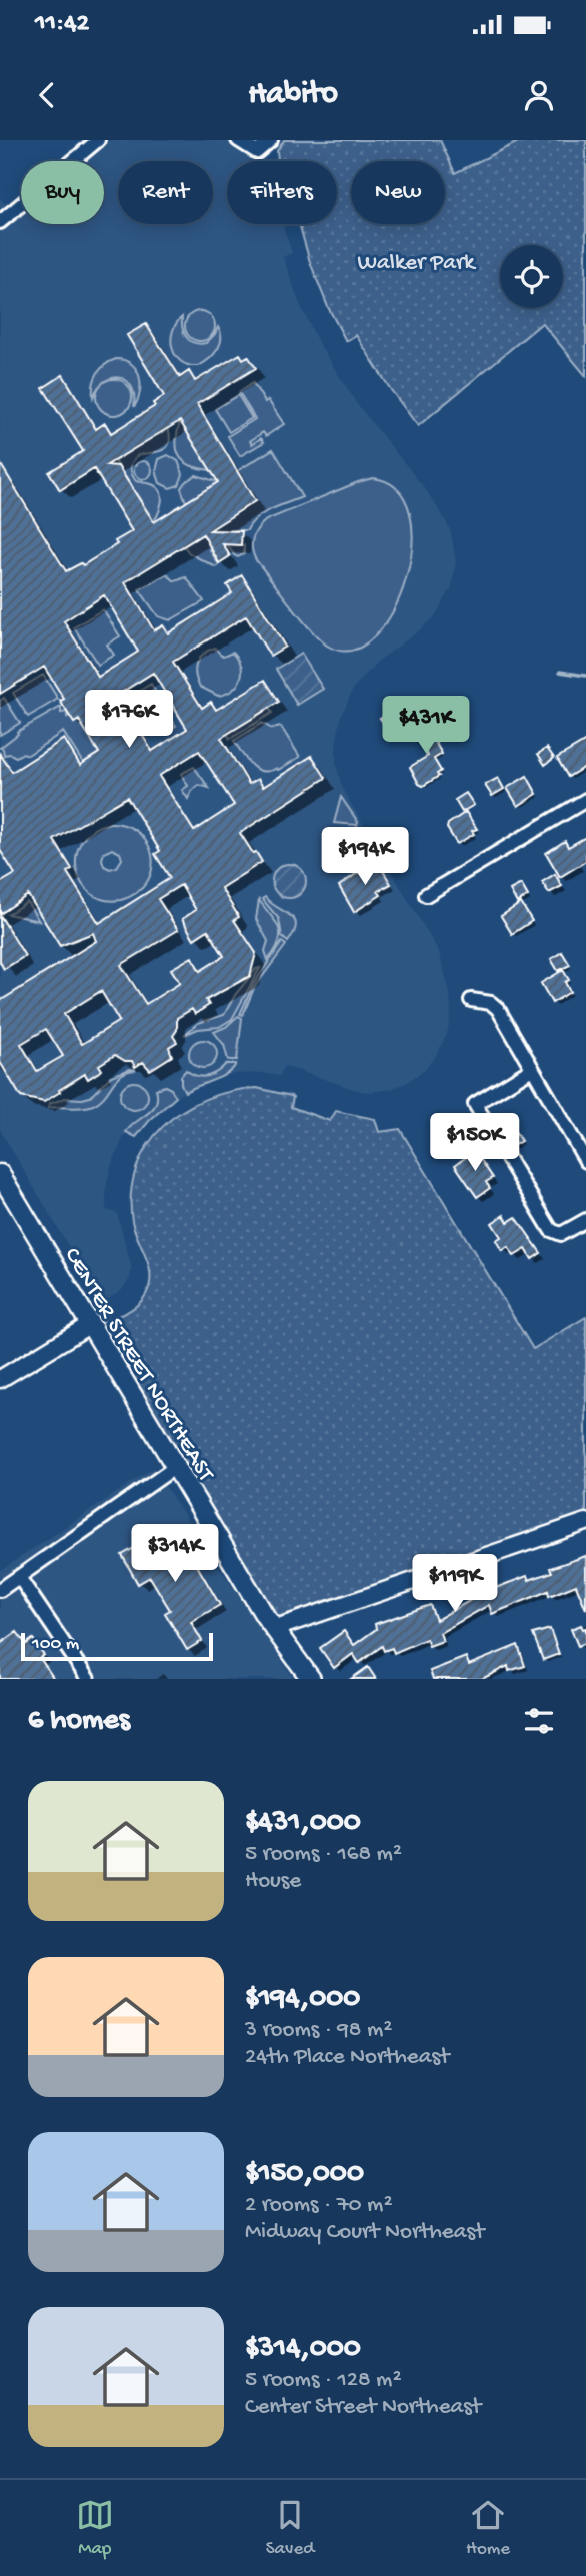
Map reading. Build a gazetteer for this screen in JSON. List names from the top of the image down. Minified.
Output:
{"streets":{"main road":["CENTER STREET NORTHEAST"]},"parks":["Walker Park"],"scale_bar":"100 m","page":{"status":"11:42","header":"Habito","chip":["Buy","Rent","Filters","New"],"price":["$176K","$431K","$194K","$150K","$314K","$119K"],"scale":"100 m","heading":"6 homes","list":[{"name":"$431,000","note":"5 rooms · 168 m² · House"},{"name":"$194,000","note":"3 rooms · 98 m² · 24th Place Northeast"},{"name":"$150,000","note":"2 rooms · 70 m² · Midway Court Northeast"},{"name":"$314,000","note":"5 rooms · 128 m² · Center Street Northeast"}],"tabs":["Map","Saved","Home"]}}
